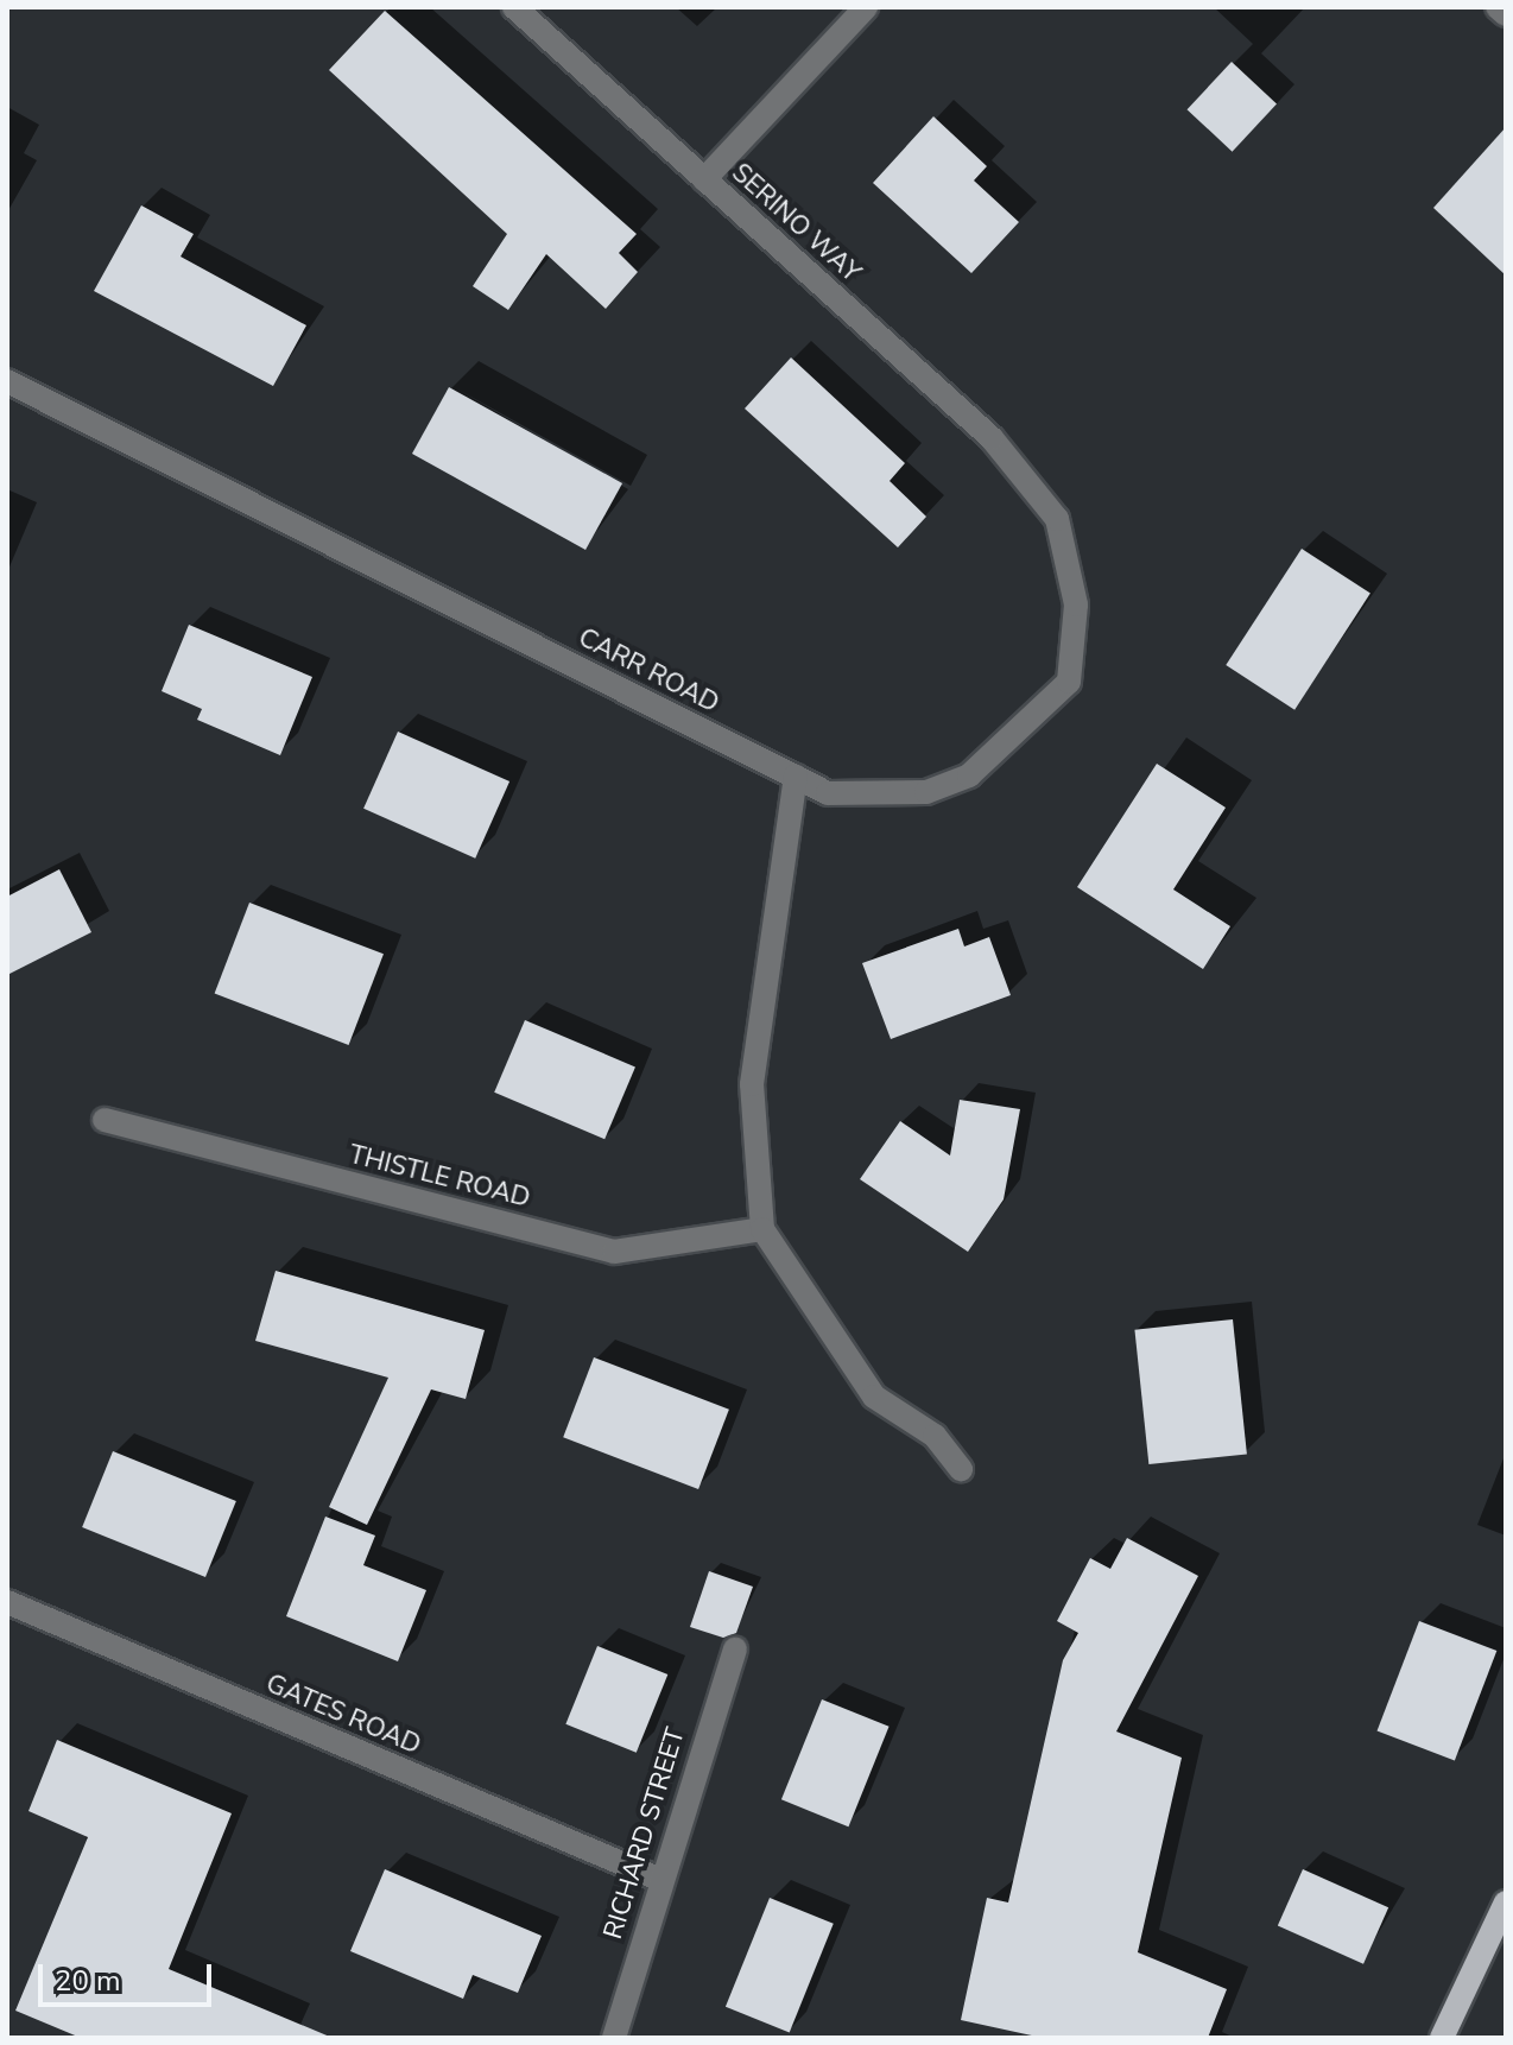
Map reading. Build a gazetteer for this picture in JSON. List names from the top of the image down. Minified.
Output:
{"streets":{"street":["SERINO WAY","CARR ROAD","THISTLE ROAD","GATES ROAD","RICHARD STREET"]},"crossings":[["SERINO WAY","CARR ROAD"],["GATES ROAD","RICHARD STREET"]],"scale_bar":"20 m"}
